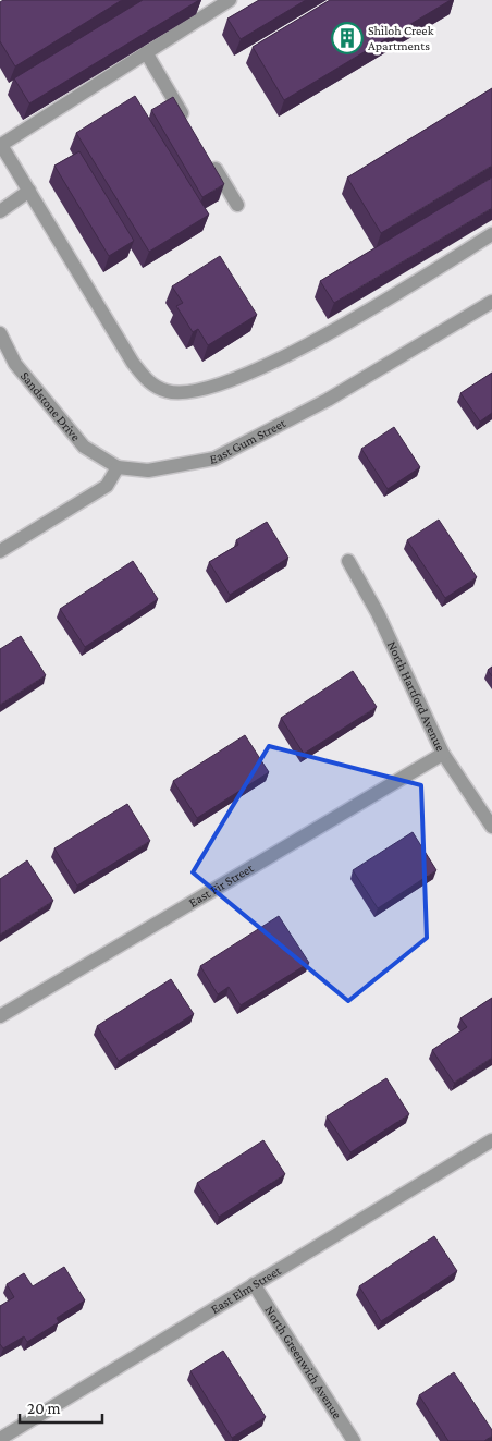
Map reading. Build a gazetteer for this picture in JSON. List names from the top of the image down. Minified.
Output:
{"streets":{"street":["Sandstone Drive","East Gum Street","North Hartford Avenue","East Fir Street","East Elm Street","North Greenwich Avenue"]},"crossings":[["Sandstone Drive","East Gum Street"],["North Hartford Avenue","East Fir Street"],["East Elm Street","North Greenwich Avenue"]],"places":{"building":["Shiloh Creek Apartments"]},"scale_bar":"20 m"}
